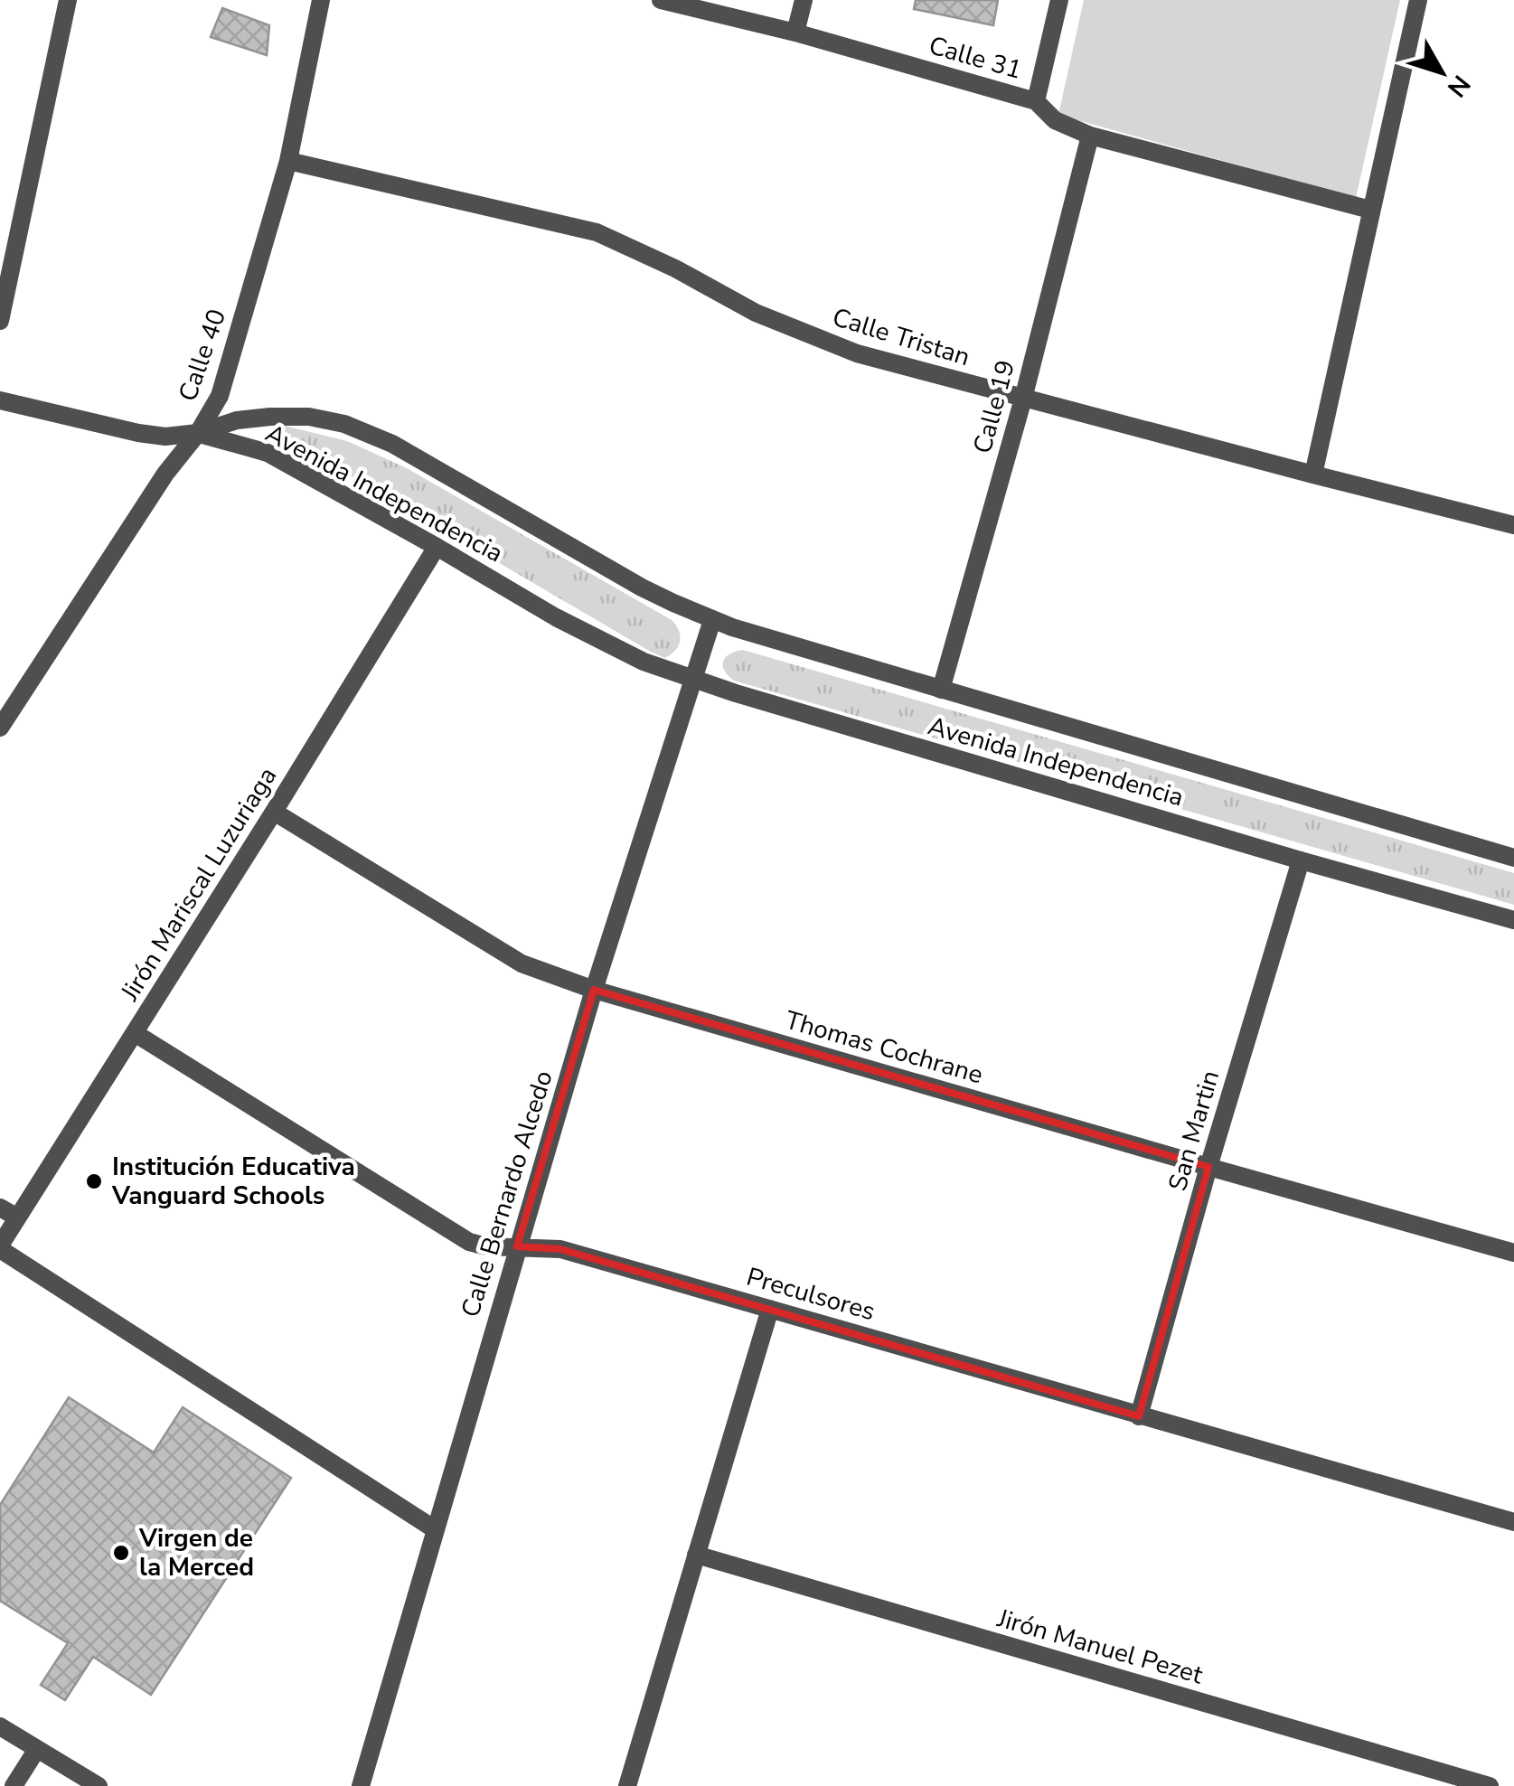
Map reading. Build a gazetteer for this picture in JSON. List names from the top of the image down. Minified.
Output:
{"streets":{"street":["Calle 31","Calle Tristan","Calle 40","Calle 19","Avenida Independencia","Jirón Mariscal Luzuriaga","Thomas Cochrane","San Martin","Calle Bernardo Alcedo","Preculsores","Jirón Manuel Pezet"]},"crossings":[["Calle 31","Calle 19"],["Calle Tristan","Calle 40"],["Calle Tristan","Calle 19"],["Calle 40","Avenida Independencia"],["Calle 19","Avenida Independencia"],["Avenida Independencia","Jirón Mariscal Luzuriaga"],["Avenida Independencia","San Martin"],["Avenida Independencia","Calle Bernardo Alcedo"],["Jirón Mariscal Luzuriaga","Thomas Cochrane"],["Jirón Mariscal Luzuriaga","Preculsores"],["Thomas Cochrane","San Martin"],["Thomas Cochrane","Calle Bernardo Alcedo"],["San Martin","Preculsores"],["Calle Bernardo Alcedo","Preculsores"]],"places":["Institución Educativa Vanguard Schools","Virgen de la Merced"],"north":"bottom right"}
